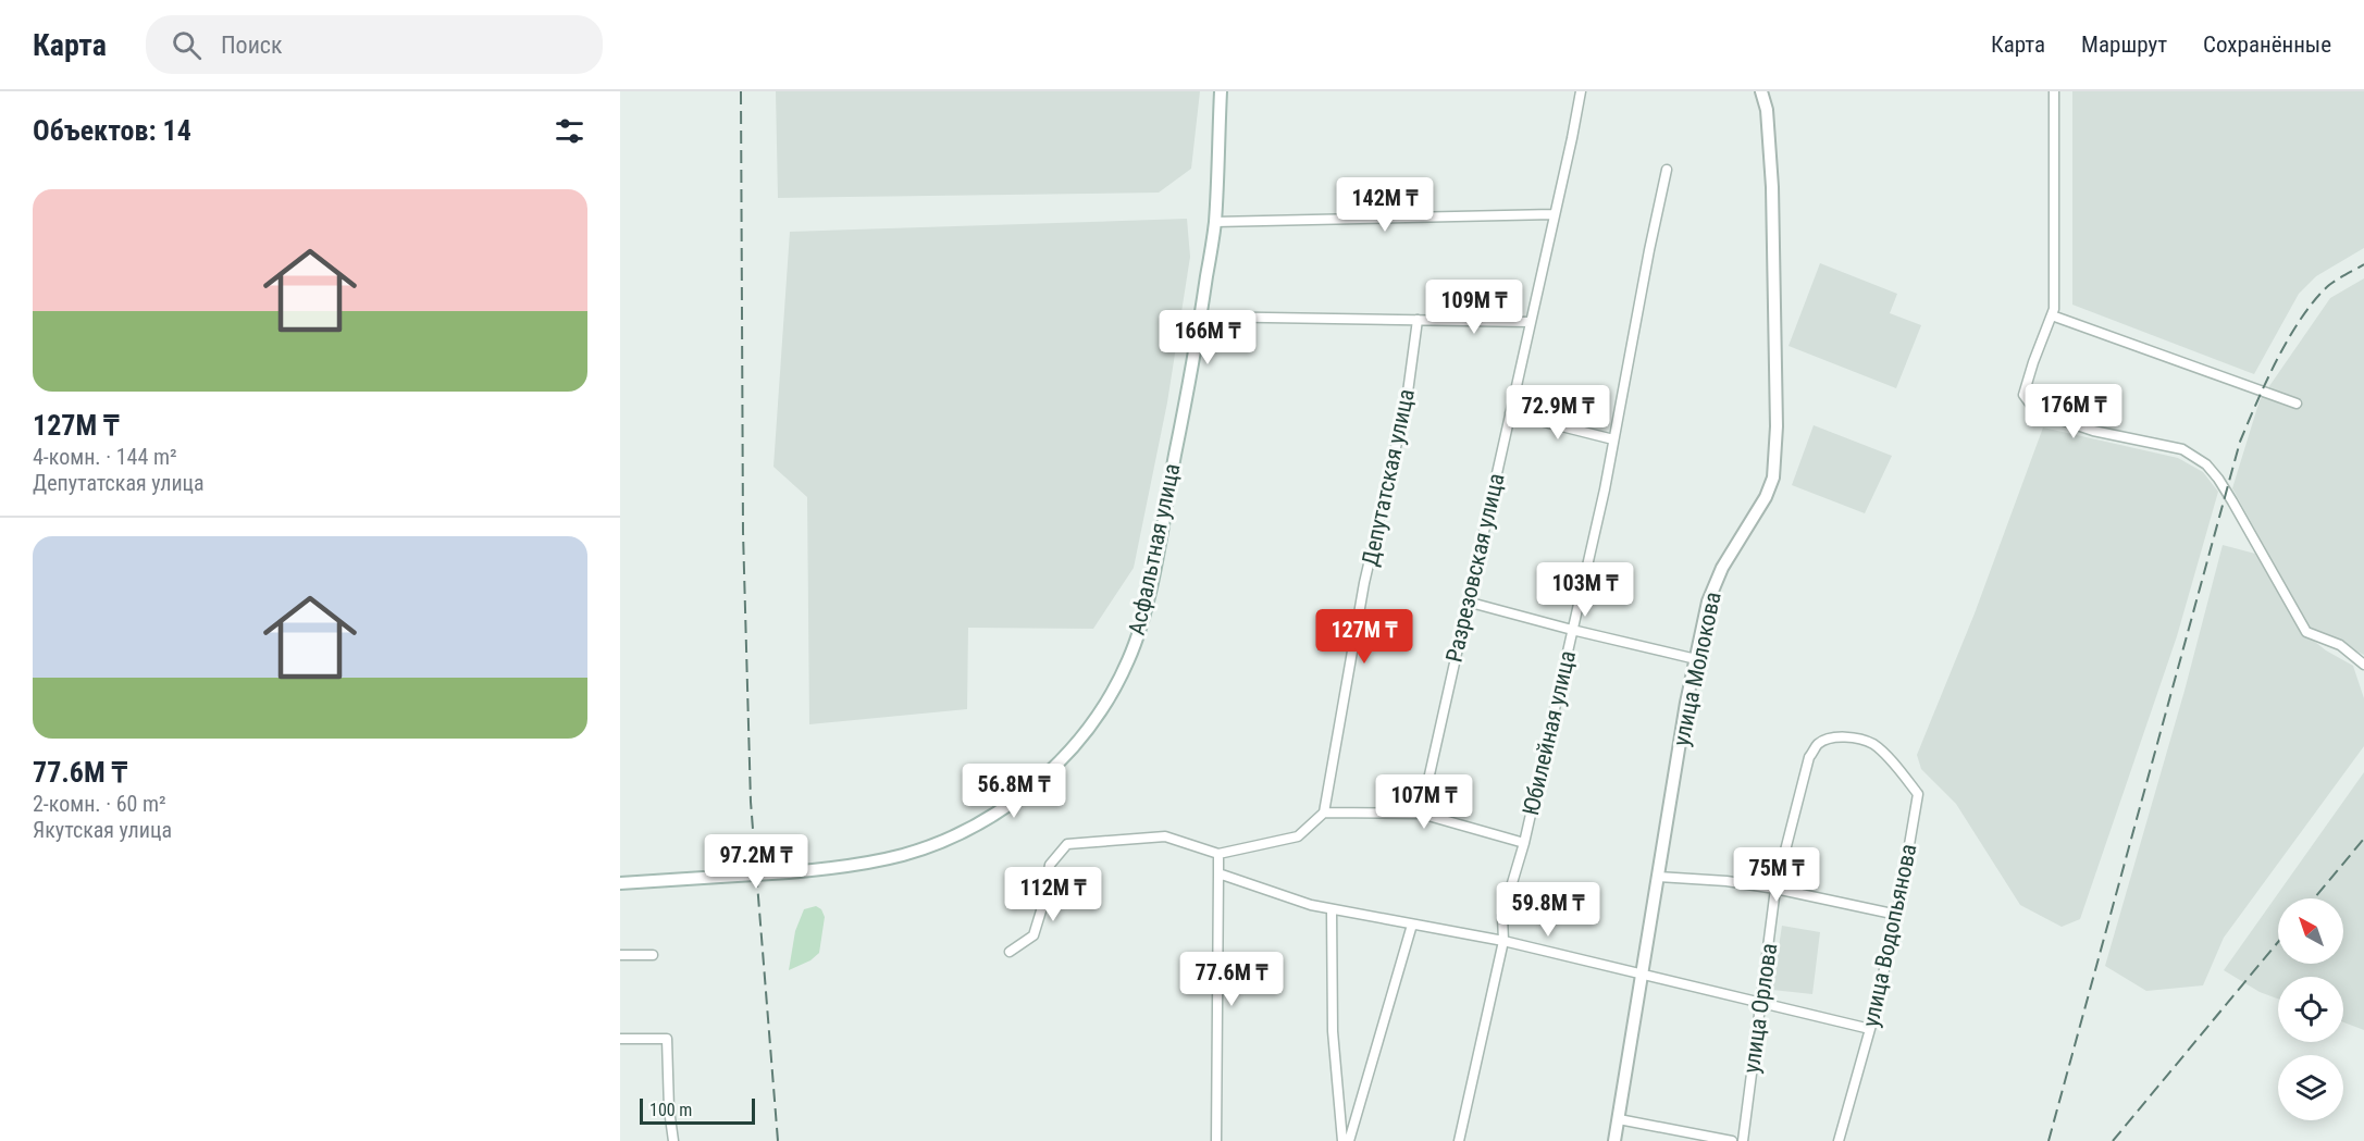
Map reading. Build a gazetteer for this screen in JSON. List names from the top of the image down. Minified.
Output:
{"streets":{"main road":["Асфальтная улица","улица Молокова"],"street":["Депутатская улица","Разрезовская улица","Юбилейная улица","улица Водопьянова","улица Орлова"]},"crossings":[["улица Водопьянова","улица Орлова"]],"scale_bar":"100 m","north":"top left","page":{"header":"Карта","search":"Поиск","nav":["Карта","Маршрут","Сохранённые"],"heading":"Объектов: 14","list":[{"name":"127M ₸","note":"4-комн. · 144 m² · Депутатская улица"},{"name":"77.6M ₸","note":"2-комн. · 60 m² · Якутская улица"}],"price":["142M ₸","109M ₸","166M ₸","176M ₸","72.9M ₸","103M ₸","127M ₸","56.8M ₸","107M ₸","97.2M ₸","75M ₸","112M ₸","59.8M ₸","77.6M ₸"],"scale":"100 m"}}
